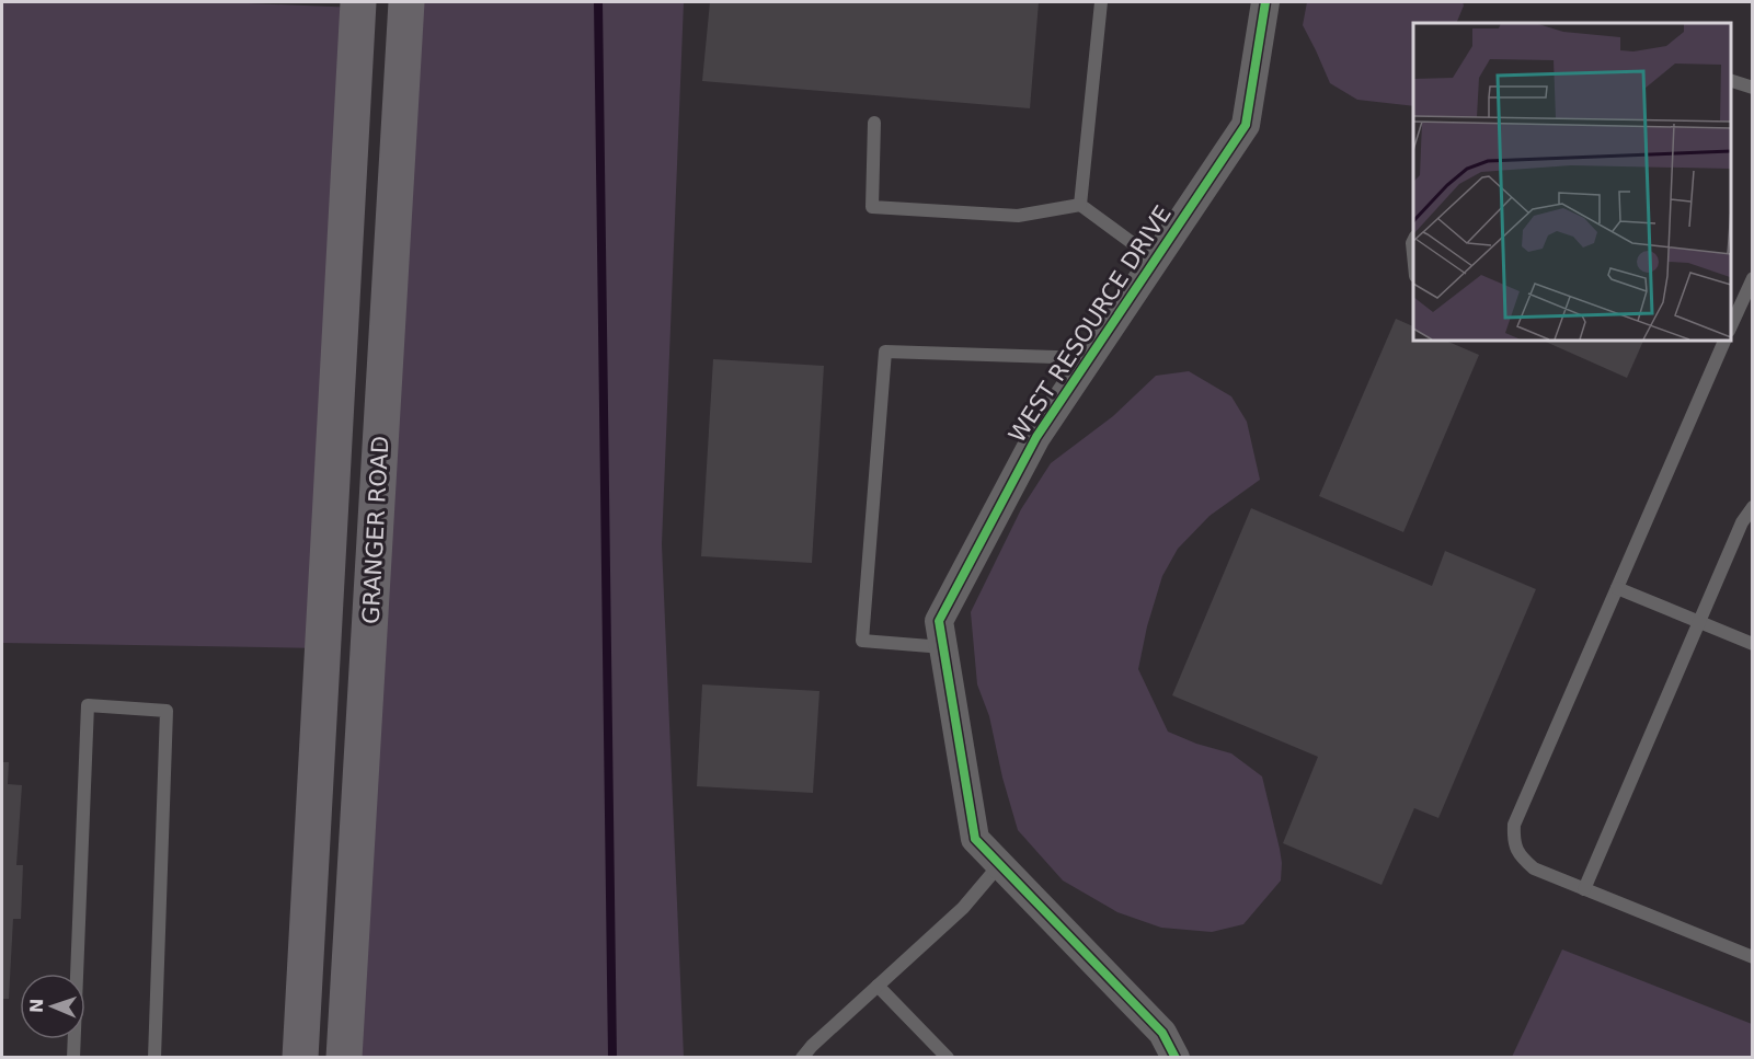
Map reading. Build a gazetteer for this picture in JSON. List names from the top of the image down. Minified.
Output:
{"streets":{"main road":["GRANGER ROAD"],"street":["WEST RESOURCE DRIVE"]},"north":"left"}
